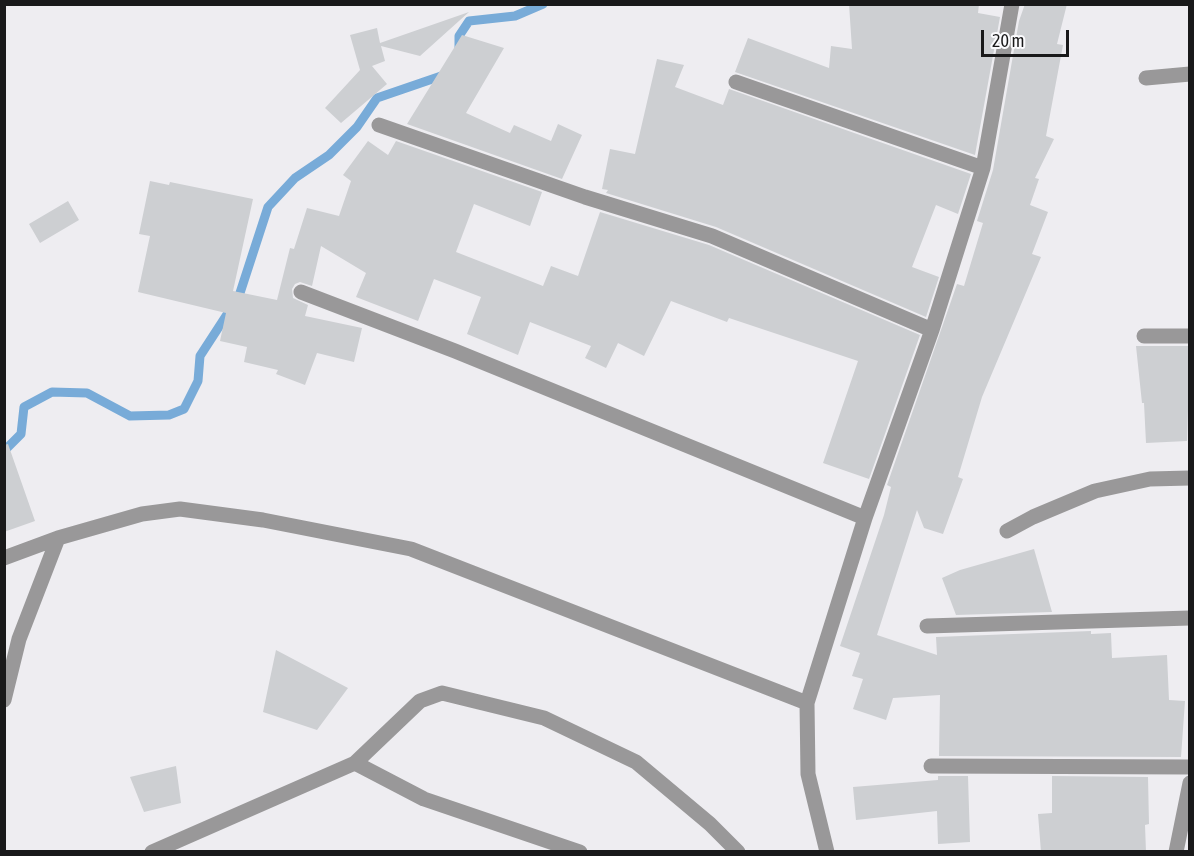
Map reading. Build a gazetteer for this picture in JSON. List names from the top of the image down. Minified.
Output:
{"scale_bar":"20 m"}
